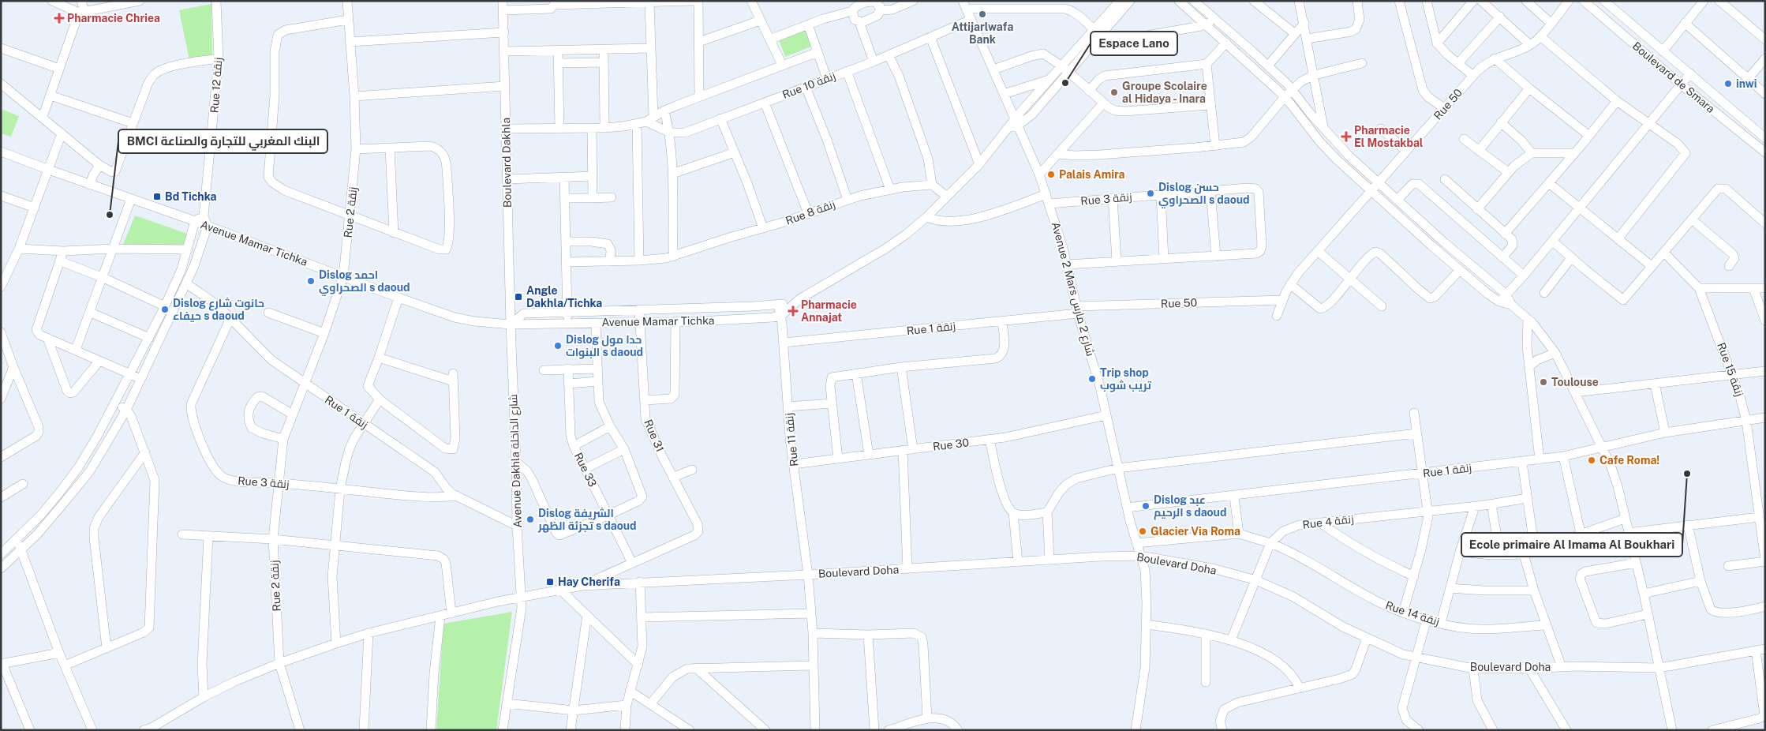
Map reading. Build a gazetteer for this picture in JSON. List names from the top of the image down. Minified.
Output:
{"streets":{"street":["Boulevard de Smara","Rue 12 زنقة","Rue 10 زنقة","Rue 50","Boulevard Dakhla","Rue 3 زنقة","Rue 2 زنقة","Rue 8 زنقة","Avenue Mamar Tichka","Avenue 2 Mars شارع 2 مارس","Rue 1 زنقة","Rue 15 زنقة","Rue 31","Rue 11 زنقة","Rue 30","Avenue Dakhla شارع الداخلة","Rue 33","Rue 4 زنقة","Boulevard Doha","Rue 14 زنقة"]},"crossings":[["Rue 12 زنقة","Avenue Mamar Tichka"],["Rue 10 زنقة","Avenue 2 Mars شارع 2 مارس"],["Rue 50","Avenue 2 Mars شارع 2 مارس"],["Rue 50","Rue 1 زنقة"],["Boulevard Dakhla","Avenue Mamar Tichka"],["Boulevard Dakhla","Avenue Dakhla شارع الداخلة"],["Rue 3 زنقة","Rue 2 زنقة"],["Rue 3 زنقة","Avenue 2 Mars شارع 2 مارس"],["Rue 3 زنقة","Rue 1 زنقة"],["Rue 2 زنقة","Avenue Mamar Tichka"],["Rue 2 زنقة","Rue 1 زنقة"],["Rue 2 زنقة","Boulevard Doha"],["Avenue Mamar Tichka","Avenue 2 Mars شارع 2 مارس"],["Avenue Mamar Tichka","Rue 31"],["Avenue Mamar Tichka","Rue 11 زنقة"],["Avenue Mamar Tichka","Avenue Dakhla شارع الداخلة"],["Avenue 2 Mars شارع 2 مارس","Rue 1 زنقة"],["Avenue 2 Mars شارع 2 مارس","Rue 30"],["Avenue 2 Mars شارع 2 مارس","Boulevard Doha"],["Rue 1 زنقة","Rue 15 زنقة"],["Rue 1 زنقة","Rue 11 زنقة"],["Rue 1 زنقة","Avenue Dakhla شارع الداخلة"],["Rue 31","Rue 33"],["Rue 11 زنقة","Rue 30"],["Rue 11 زنقة","Boulevard Doha"],["Avenue Dakhla شارع الداخلة","Boulevard Doha"],["Rue 4 زنقة","Rue 14 زنقة"]],"places":{"other":["Attijarlwafa Bank","Espace Lano","inwi","Groupe Scolaire al Hidaya - Inara","Palais Amira","Dislog حسن الصحراوي s daoud","BMCI البنك المغربي للتجارة والصناعة","Dislog احمد الصحراوي s daoud","Dislog حانوت شارع حيفاء s daoud","Dislog حدا مول البنوات s daoud","Trip shop تريب شوب","Toulouse","Cafe Roma!","Ecole primaire Al Imama Al Boukhari","Dislog عبد الرحيم s daoud","Dislog الشريفة تجزئة الظهر s daoud","Glacier Via Roma"],"health":["Pharmacie Chriea","Pharmacie El Mostakbal","Pharmacie Annajat"],"transit":["Bd Tichka","Angle Dakhla/Tichka","Hay Cherifa"]}}
